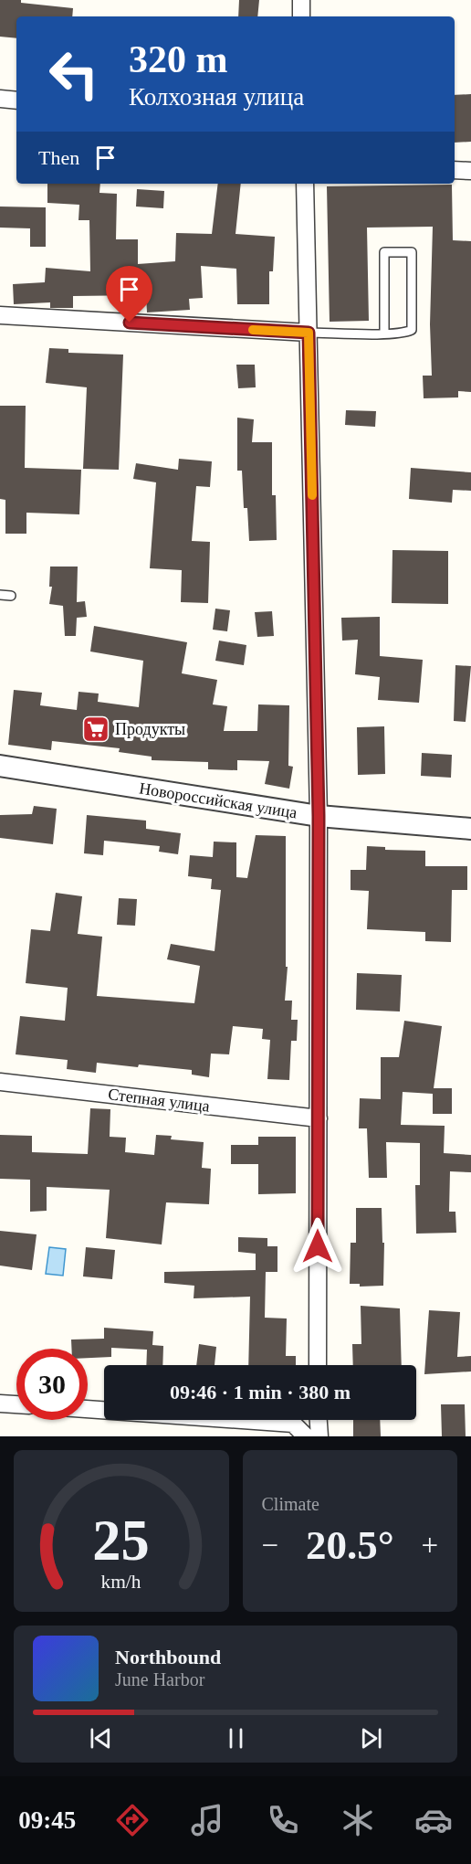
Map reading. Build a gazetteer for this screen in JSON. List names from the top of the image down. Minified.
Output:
{"streets":{"street":["Новороссийская улица","Степная улица"]},"places":{"supermarket":["Продукты"]},"page":{"turn":["320 m","Колхозная улица"],"then":"Then","limit":"30","trip":"09:46 · 1 min · 380 m","tile":"Climate","heat":["−","20.5°","+"],"song":["Northbound","June Harbor"],"tabs":"09:45","gauge":["25","km/h"]}}
